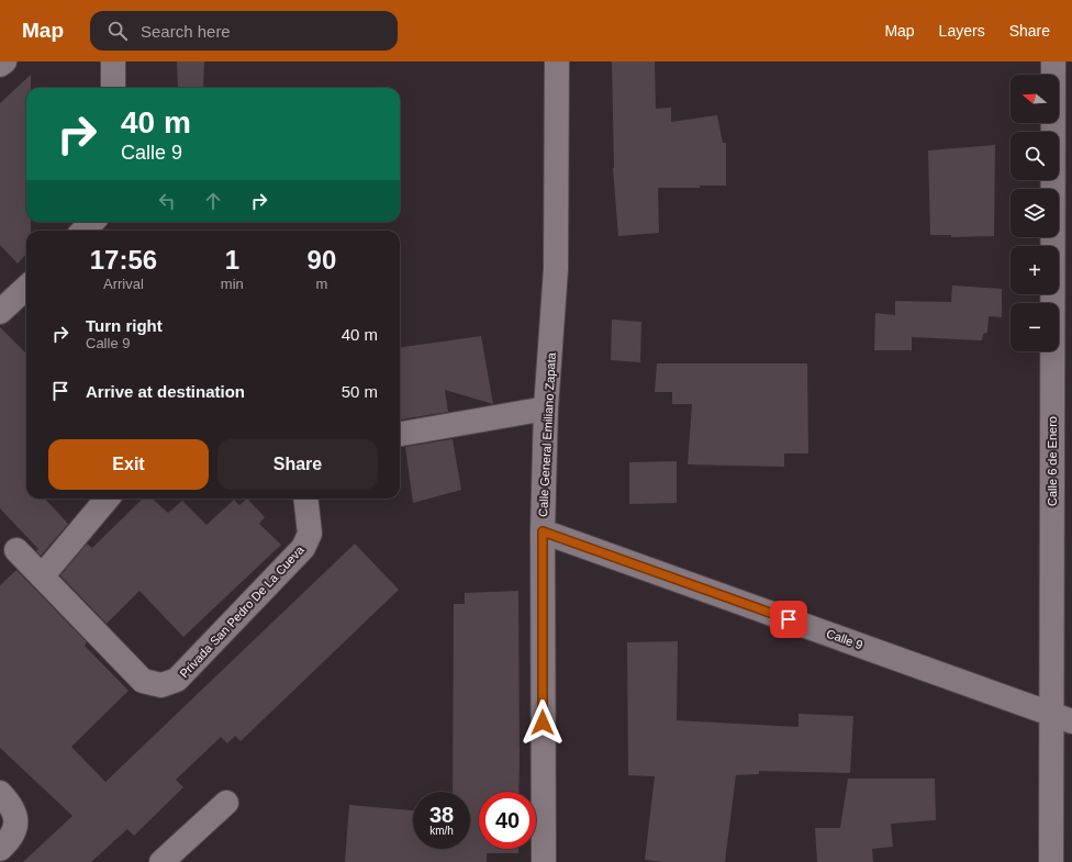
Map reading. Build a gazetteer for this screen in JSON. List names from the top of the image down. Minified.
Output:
{"streets":{"street":["Calle General Emiliano Zapata","Calle 6 de Enero","Privada San Pedro De La Cueva","Calle 9"]},"crossings":[["Calle General Emiliano Zapata","Calle 9"],["Calle 6 de Enero","Calle 9"]],"north":"left","page":{"header":"Map","search":"Search here","nav":["Map","Layers","Share"],"map_buttons":["+","−"],"turn":["40 m","Calle 9"],"eta":["17:56","Arrival","1","min","90","m"],"list":[{"name":"Turn right","note":"Calle 9","value":"40 m"},{"name":"Arrive at destination","value":"50 m"}],"buttons":["Exit","Share"],"speed":"38 km/h","limit":"40"}}
